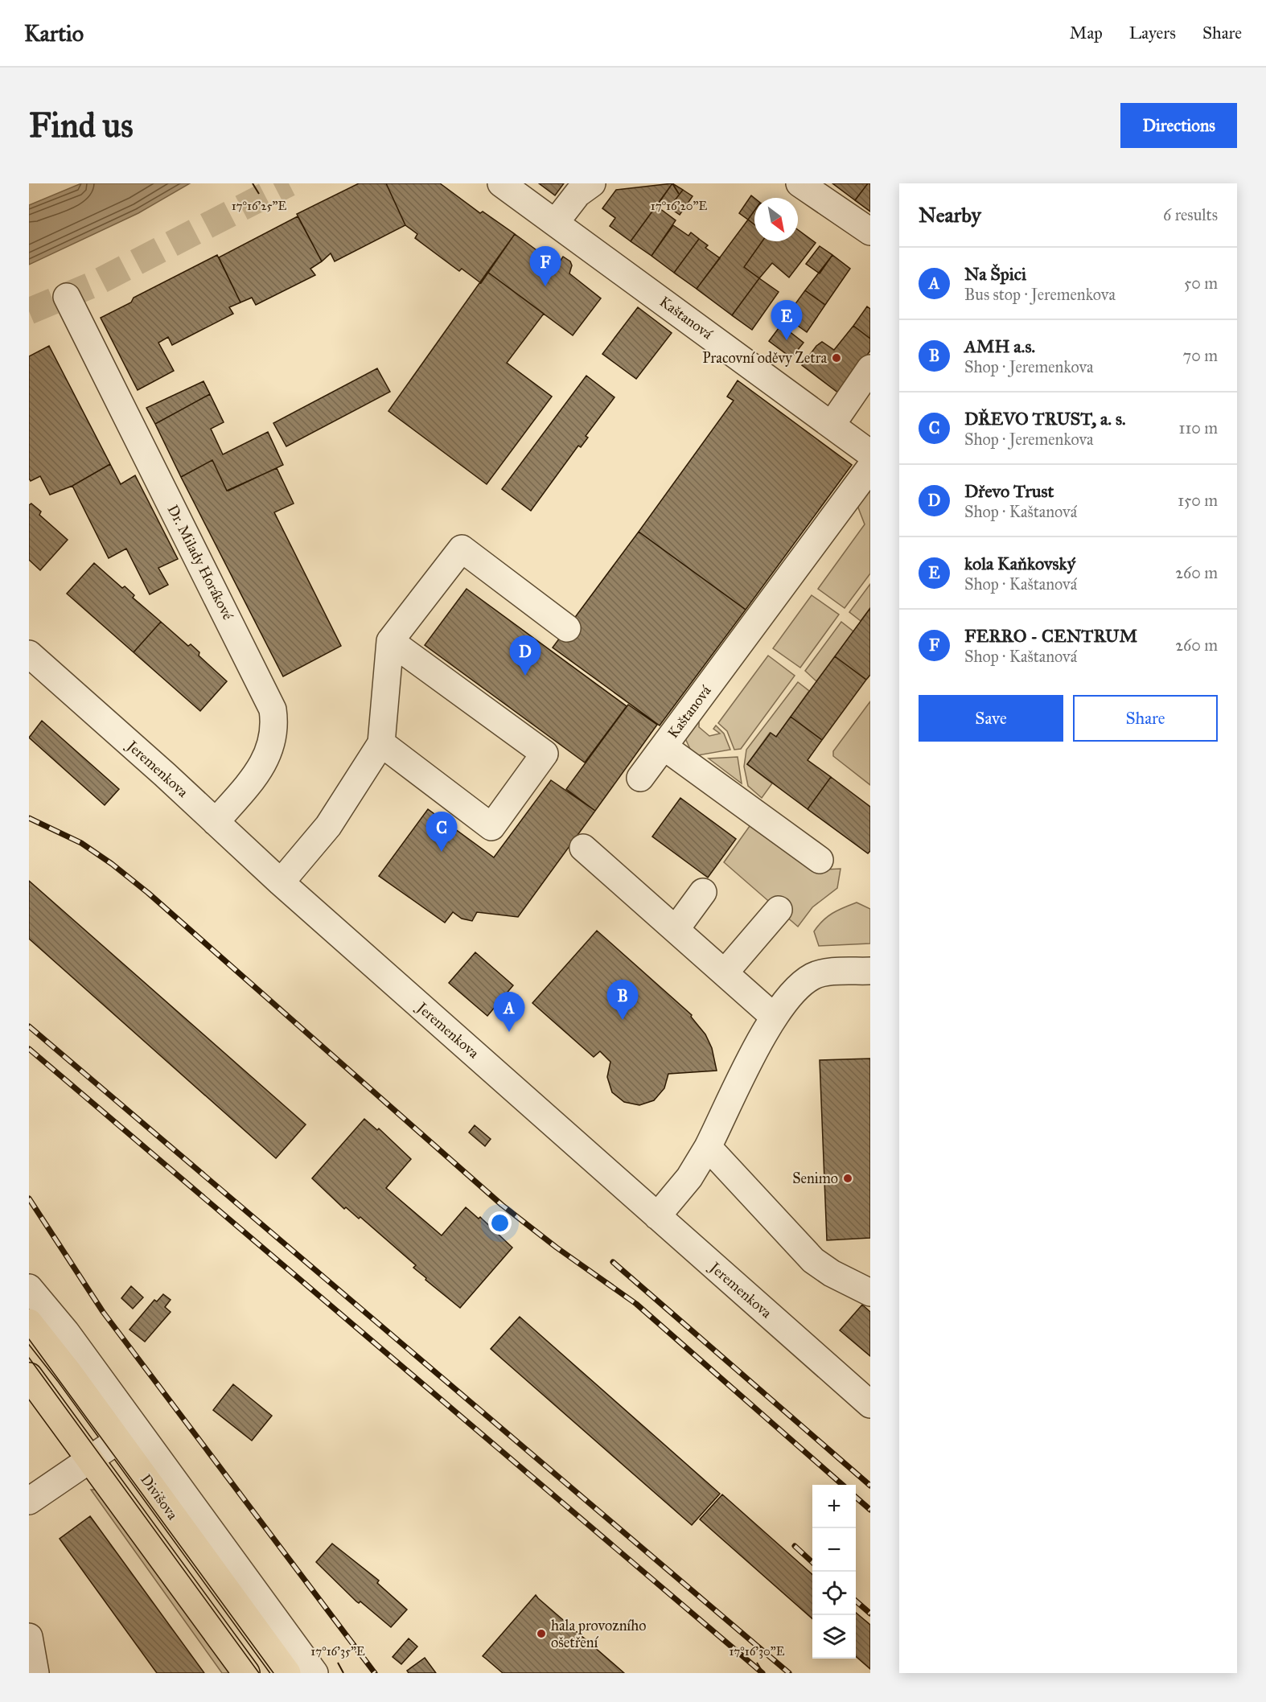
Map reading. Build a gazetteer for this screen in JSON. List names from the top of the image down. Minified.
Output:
{"streets":{"main road":["Divišova"],"street":["Kaštanová","Dr. Milady Horákové","Jeremenkova"]},"crossings":[["Dr. Milady Horákové","Jeremenkova"]],"places":["Pracovní oděvy Zetra","Senimo","hala provozního ošetření"],"north":"bottom right","page":{"header":"Kartio","nav":["Map","Layers","Share"],"buttons":["Directions",["Save","Share"]],"title":"Find us","heading":["Nearby","6 results"],"pins":["F","E","D","C","B","A"],"list":[{"mark":"A","name":"Na Špici","note":"Bus stop · Jeremenkova","value":"50 m"},{"mark":"B","name":"AMH a.s.","note":"Shop · Jeremenkova","value":"70 m"},{"mark":"C","name":"DŘEVO TRUST, a. s.","note":"Shop · Jeremenkova","value":"110 m"},{"mark":"D","name":"Dřevo Trust","note":"Shop · Kaštanová","value":"150 m"},{"mark":"E","name":"kola Kaňkovský","note":"Shop · Kaštanová","value":"260 m"},{"mark":"F","name":"FERRO - CENTRUM","note":"Shop · Kaštanová","value":"260 m"}],"map_buttons":["+","−"]},"coordinates":["17°16'25\"E","17°16'20\"E","17°16'35\"E","17°16'30\"E"]}
